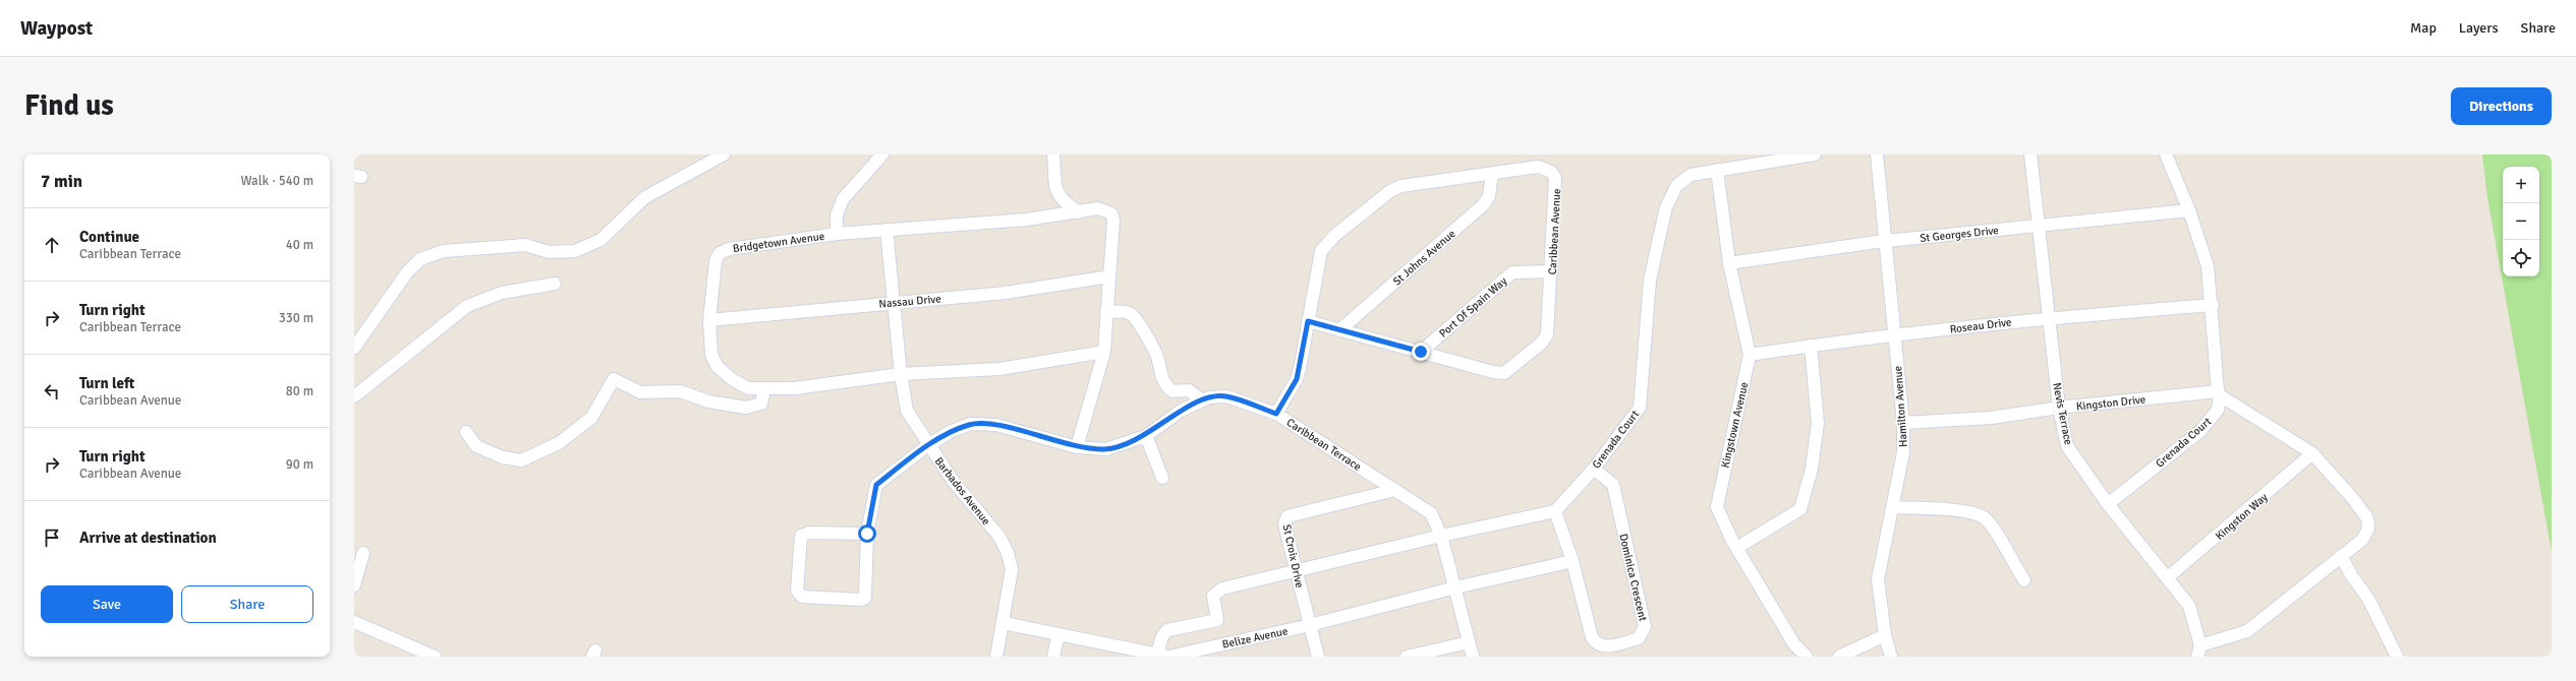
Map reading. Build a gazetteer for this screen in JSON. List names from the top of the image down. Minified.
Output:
{"streets":{"street":["Caribbean Avenue","St Georges Drive","Bridgetown Avenue","St Johns Avenue","Nassau Drive","Port Of Spain Way","Roseau Drive","Kingston Drive","Hamilton Avenue","Nevis Terrace","Kingstown Avenue","Grenada Court","Caribbean Terrace","Barbados Avenue","Kingston Way","St Croix Drive","Dominica Crescent","Belize Avenue"]},"crossings":[["Caribbean Avenue","St Johns Avenue"],["Caribbean Avenue","Port Of Spain Way"],["Caribbean Avenue","Caribbean Terrace"],["St Georges Drive","Hamilton Avenue"],["St Georges Drive","Nevis Terrace"],["St Georges Drive","Kingstown Avenue"],["St Georges Drive","Grenada Court"],["Bridgetown Avenue","Nassau Drive"],["Bridgetown Avenue","Barbados Avenue"],["Nassau Drive","Barbados Avenue"],["Roseau Drive","Hamilton Avenue"],["Roseau Drive","Nevis Terrace"],["Roseau Drive","Kingstown Avenue"],["Roseau Drive","Grenada Court"],["Kingston Drive","Hamilton Avenue"],["Kingston Drive","Nevis Terrace"],["Kingston Drive","Grenada Court"],["Nevis Terrace","Grenada Court"],["Nevis Terrace","Kingston Way"],["Kingstown Avenue","Grenada Court"],["Grenada Court","Dominica Crescent"],["Caribbean Terrace","Barbados Avenue"],["Caribbean Terrace","St Croix Drive"],["Caribbean Terrace","Belize Avenue"],["Barbados Avenue","Belize Avenue"],["St Croix Drive","Belize Avenue"]],"page":{"header":"Waypost","nav":["Map","Layers","Share"],"buttons":["Directions",["Save","Share"]],"title":"Find us","heading":["7 min","Walk · 540 m"],"map_buttons":["+","−"],"list":[["Continue","Caribbean Terrace","40 m"],["Turn right","Caribbean Terrace","330 m"],["Turn left","Caribbean Avenue","80 m"],["Turn right","Caribbean Avenue","90 m"],"Arrive at destination"]}}
